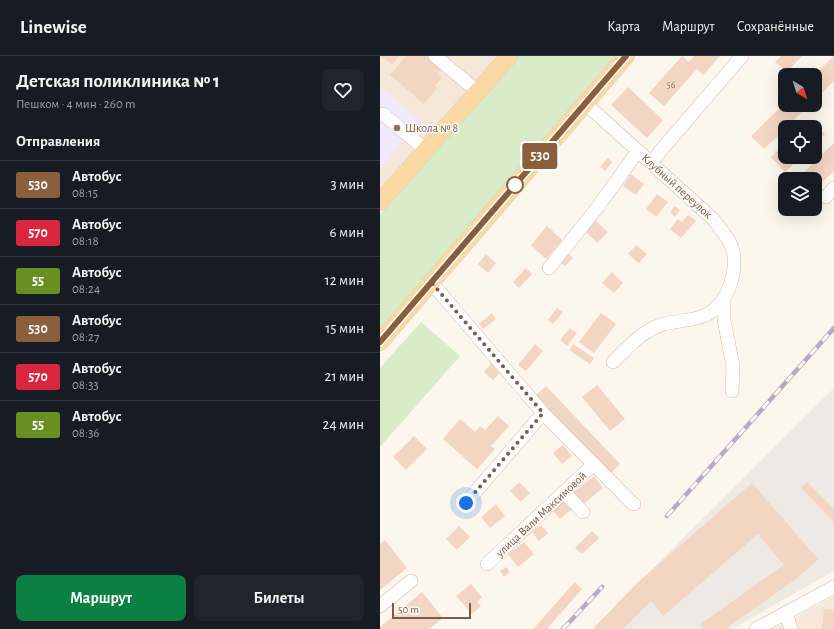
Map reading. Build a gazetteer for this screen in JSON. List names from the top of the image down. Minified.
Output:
{"streets":{"street":["Клубный переулок","улица Вали Максимовой"]},"places":["Школа № 8"],"lines":["bus line 530"],"house_numbers":["56"],"scale_bar":"50 m","north":"bottom right","page":{"header":"Linewise","nav":["Карта","Маршрут","Сохранённые"],"heading":[["Детская поликлиника № 1","Пешком · 4 мин · 260 m"],"Отправления"],"on_map":"530","list":[{"mark":"530","name":"Автобус","note":"08:15","value":"3 мин"},{"mark":"570","name":"Автобус","note":"08:18","value":"6 мин"},{"mark":"55","name":"Автобус","note":"08:24","value":"12 мин"},{"mark":"530","name":"Автобус","note":"08:27","value":"15 мин"},{"mark":"570","name":"Автобус","note":"08:33","value":"21 мин"},{"mark":"55","name":"Автобус","note":"08:36","value":"24 мин"}],"buttons":["Маршрут","Билеты"],"scale":"50 m"}}
